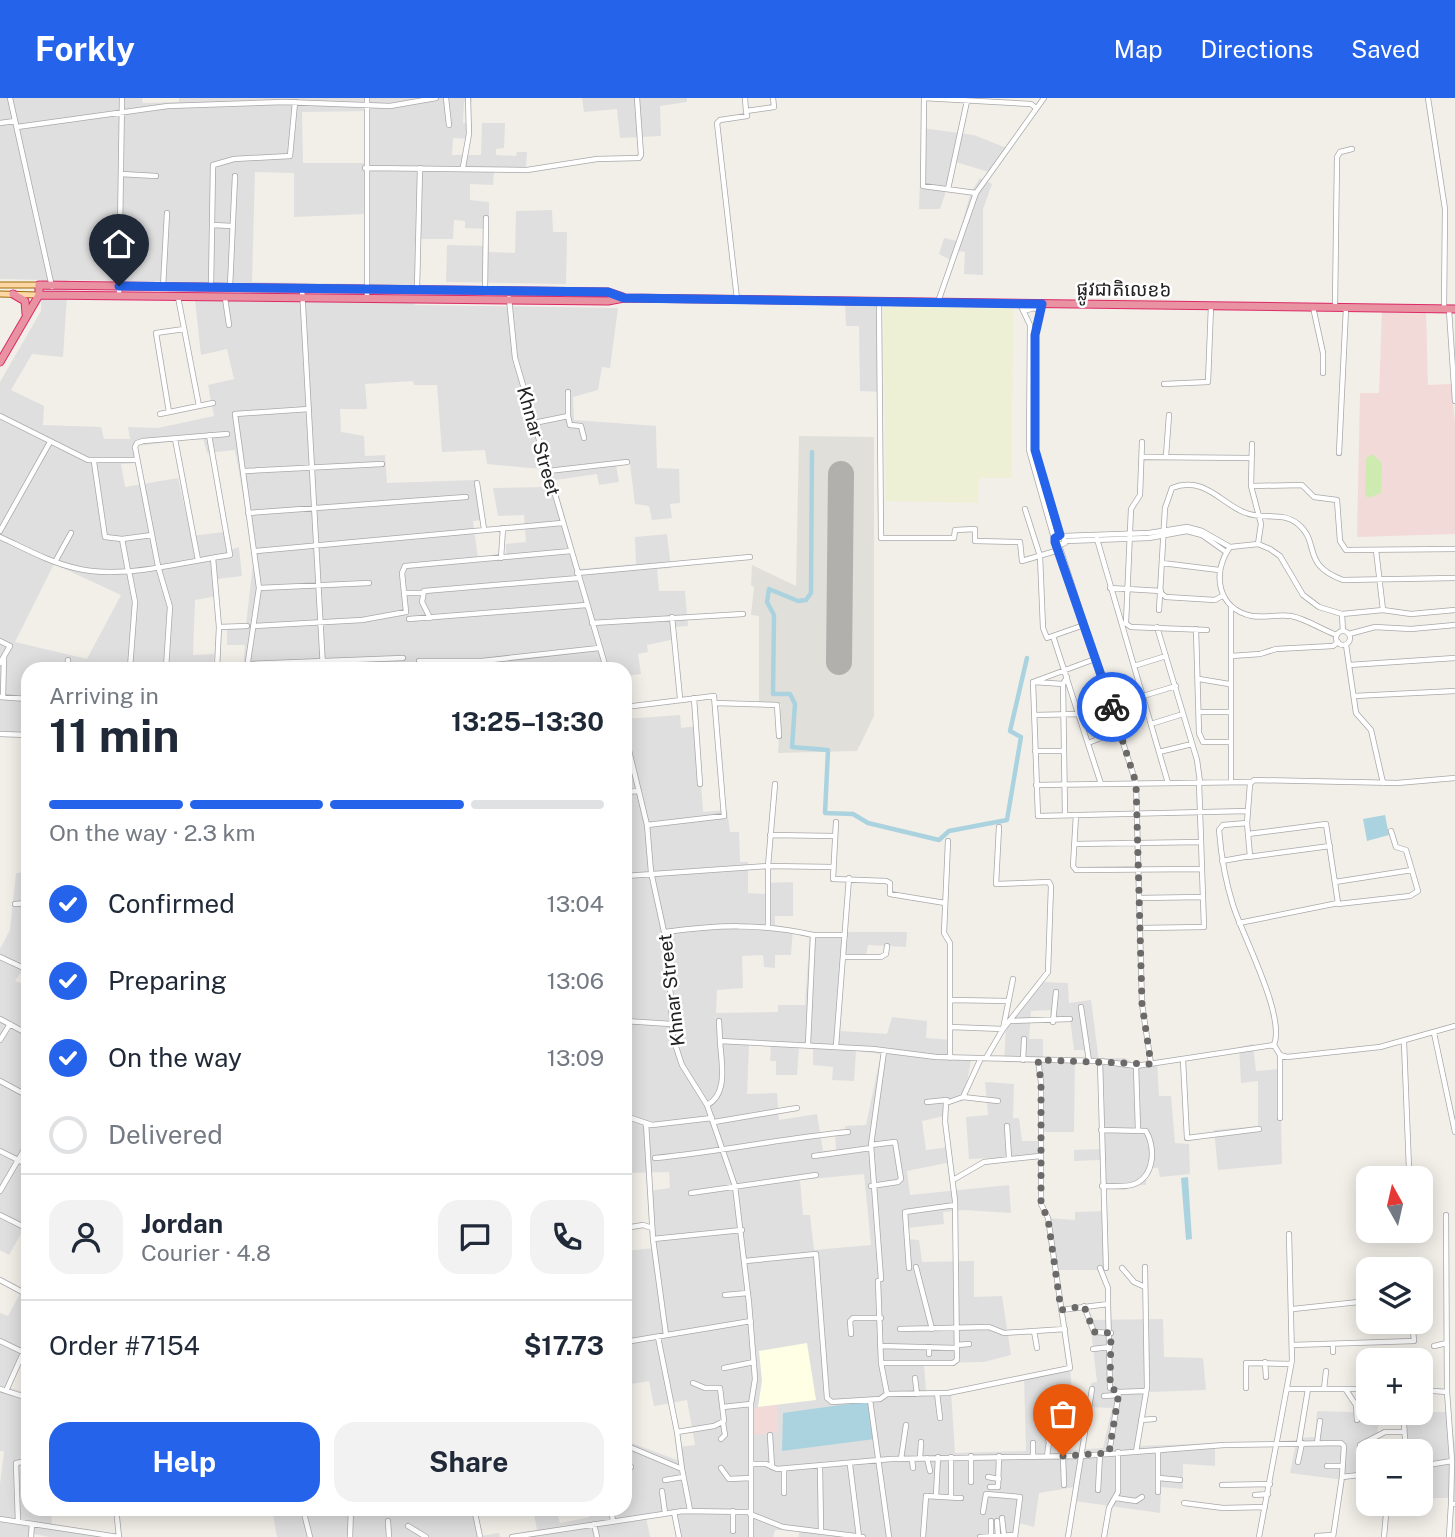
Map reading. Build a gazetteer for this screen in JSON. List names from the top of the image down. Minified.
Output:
{"streets":{"highway":["ផ្លូវជាតិលេខ៦"],"street":["Khnar Street"]},"crossings":[["ផ្លូវជាតិលេខ៦","Khnar Street"]],"north":"top","page":{"header":"Forkly","nav":["Map","Directions","Saved"],"heading":["11 min","Arriving in","13:25–13:30"],"panel":["Jordan","Courier · 4.8","Order #7154","$17.73"],"bar":"On the way · 2.3 km","list":[["Confirmed","13:04"],["Preparing","13:06"],["On the way","13:09"],"Delivered"],"map_buttons":["+","−"],"buttons":["Help","Share"]}}
